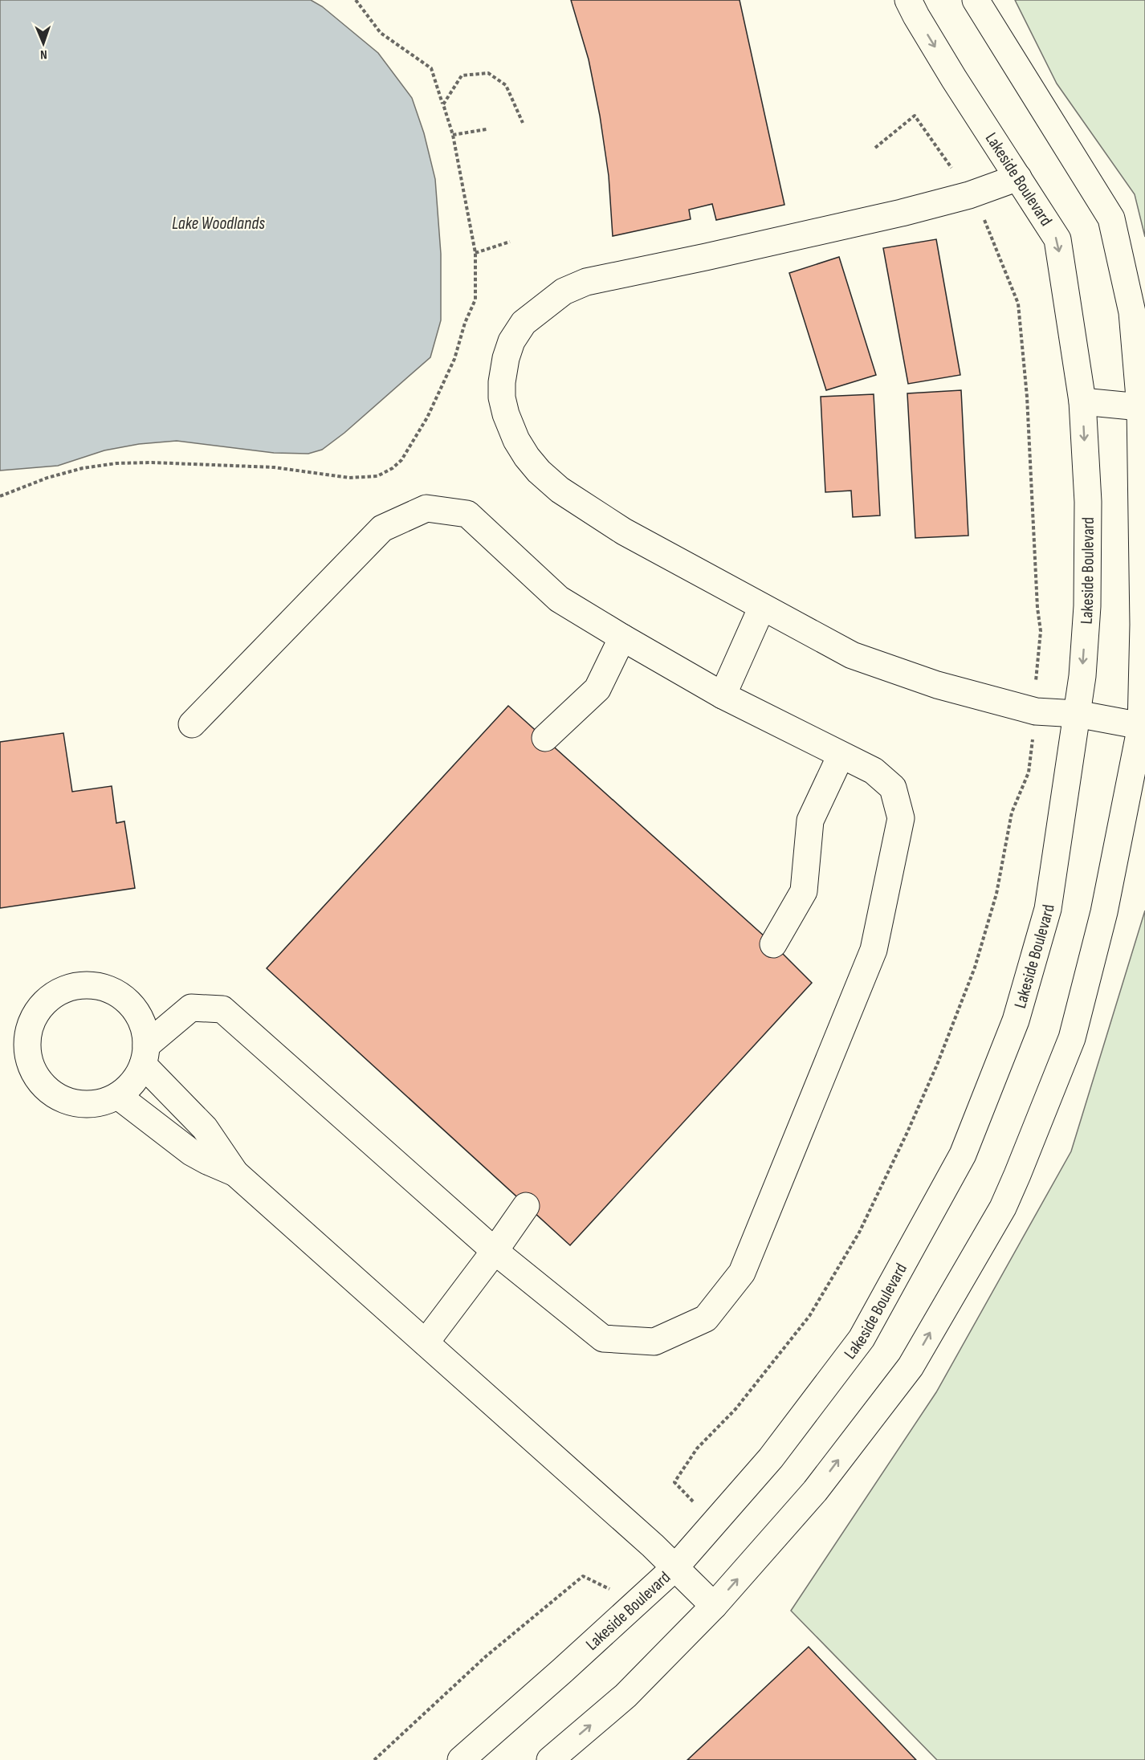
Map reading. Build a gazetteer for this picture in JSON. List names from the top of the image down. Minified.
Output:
{"streets":{"street":["Lakeside Boulevard"]},"water":["Lake Woodlands"],"north":"bottom"}
